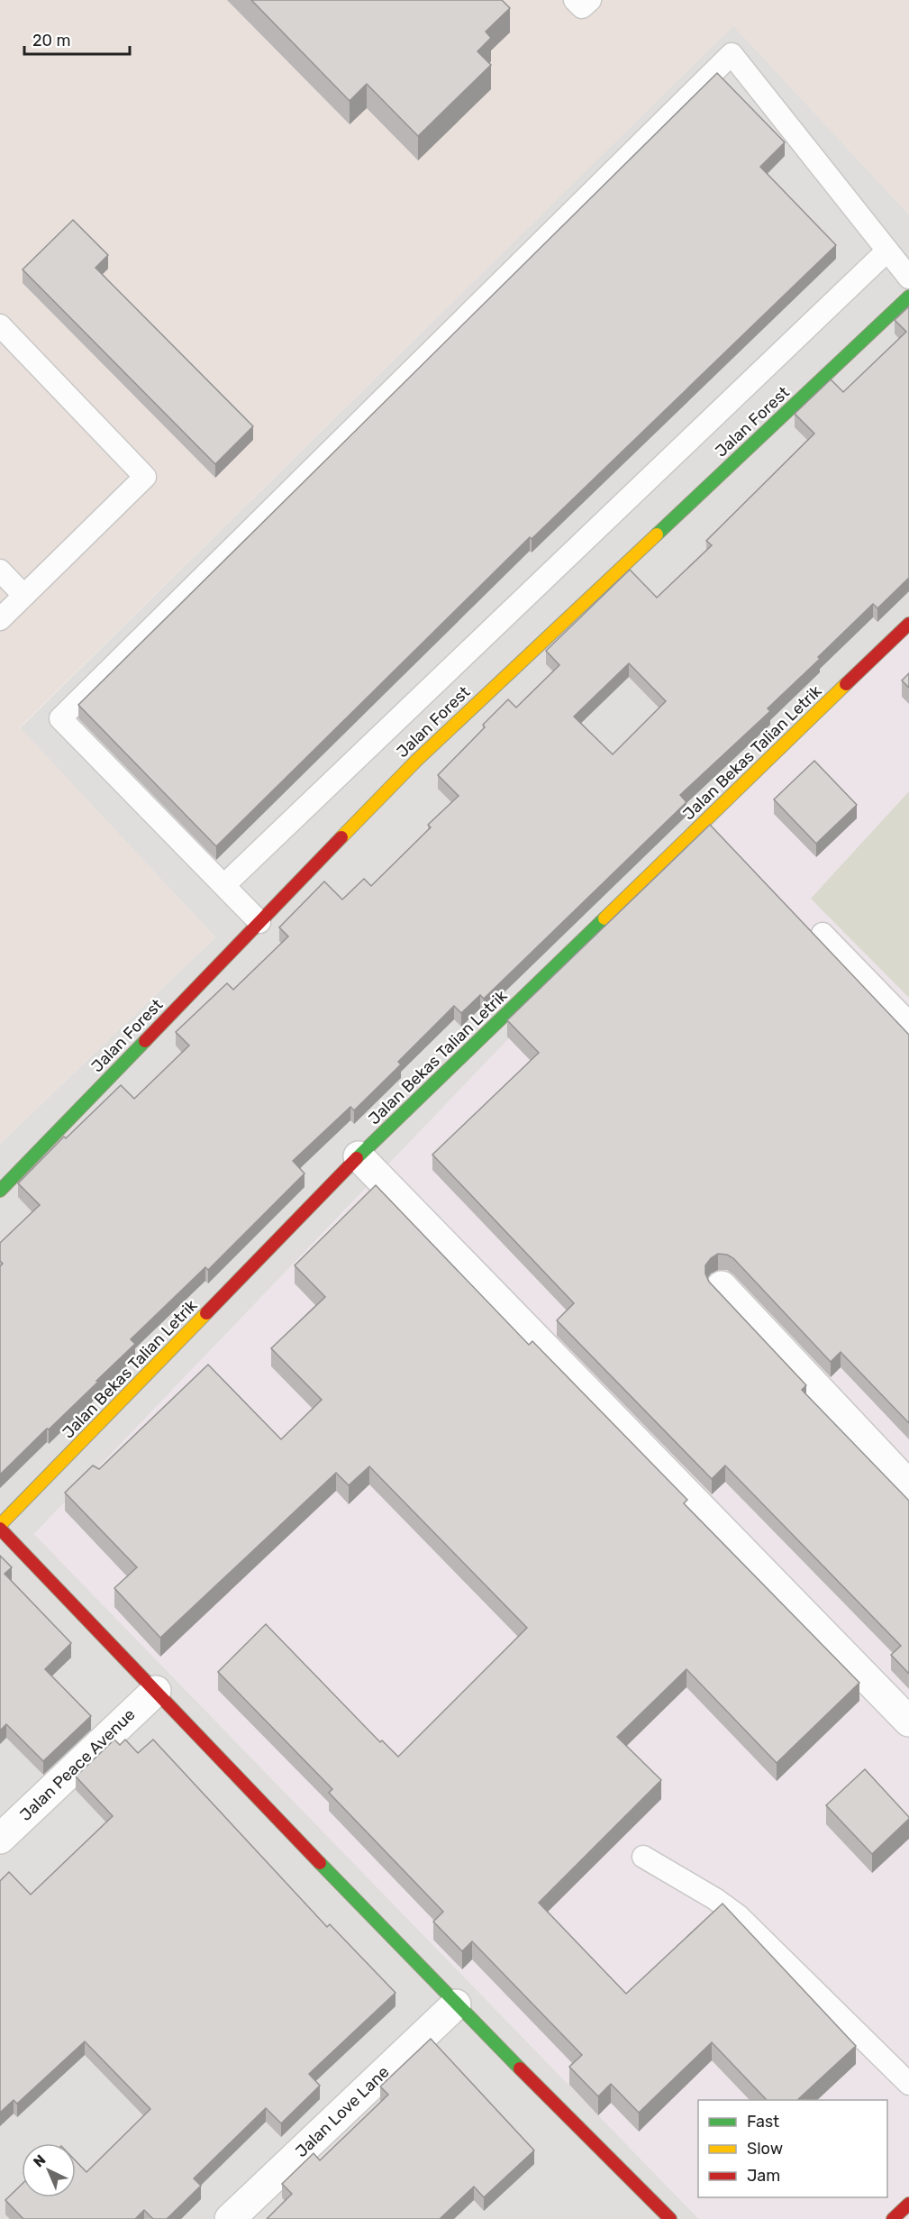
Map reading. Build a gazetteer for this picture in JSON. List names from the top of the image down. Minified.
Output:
{"streets":{"street":["Jalan Forest","Jalan Bekas Talian Letrik","Jalan Peace Avenue","Jalan Love Lane"]},"legend":["Fast","Slow","Jam"],"scale_bar":"20 m","north":"top left"}
